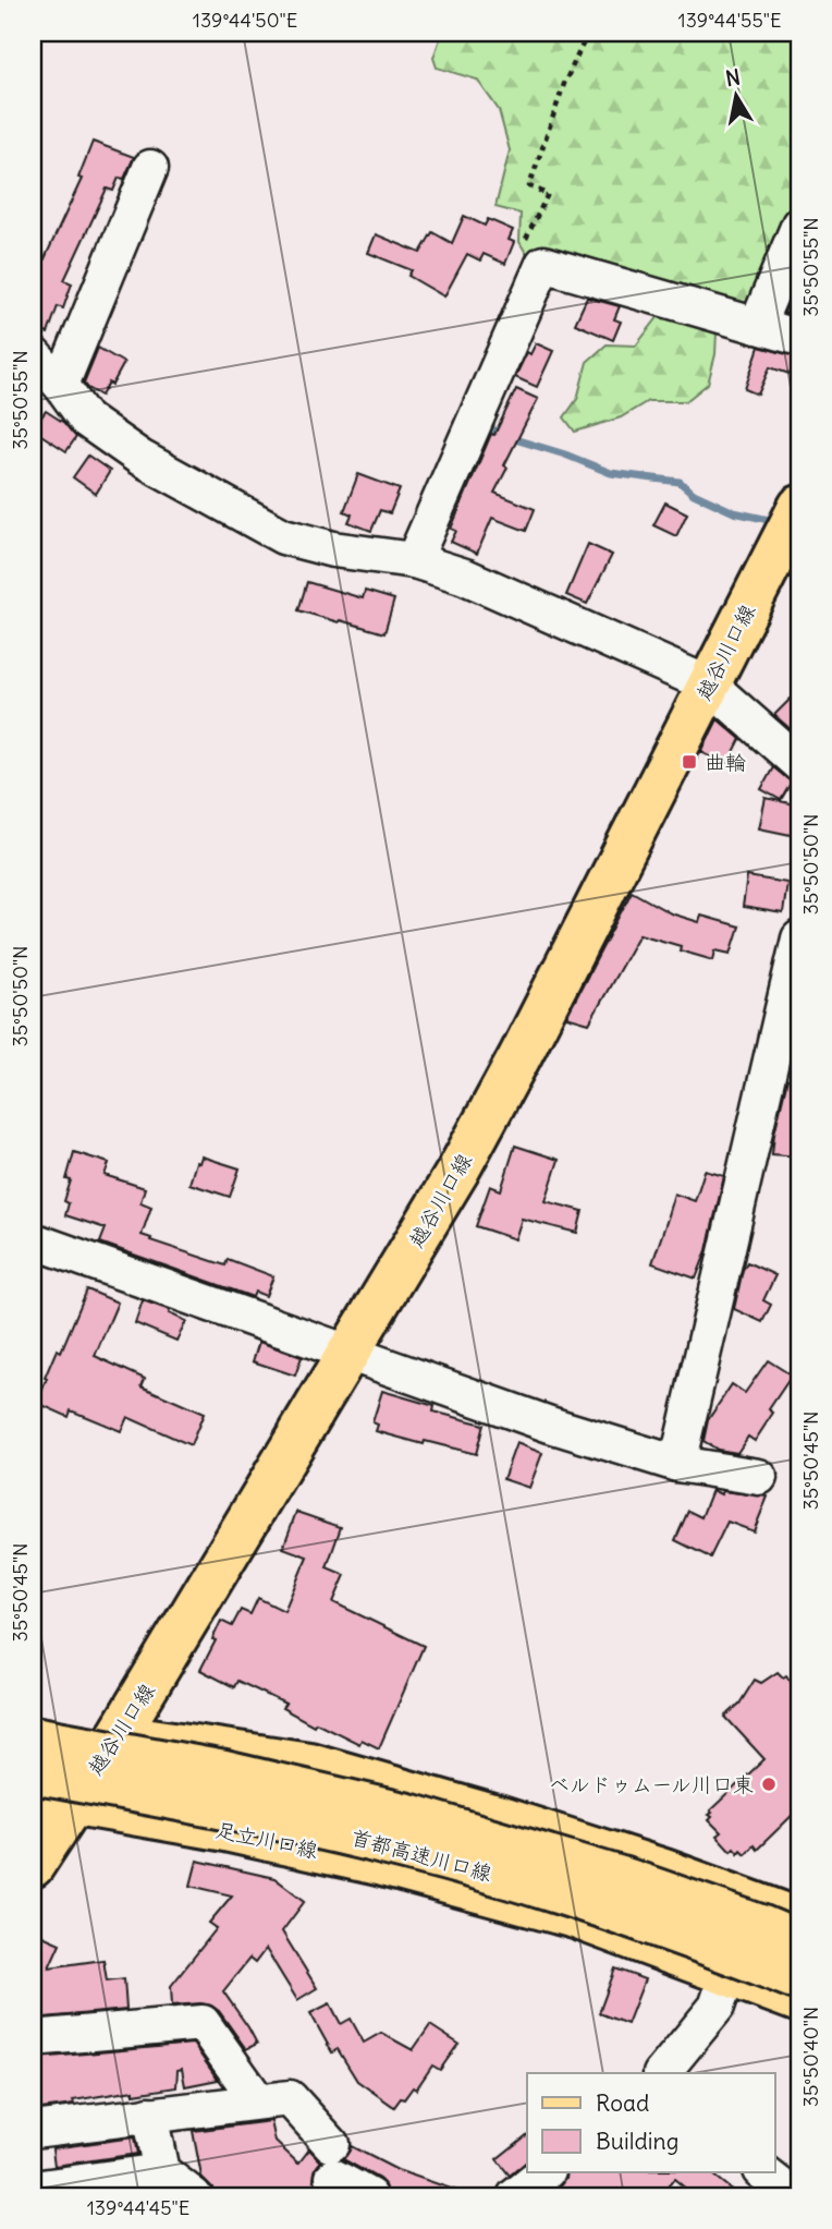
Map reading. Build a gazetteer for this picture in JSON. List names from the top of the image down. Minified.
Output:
{"streets":{"main road":["越谷川口線","足立川口線","首都高速川口線"]},"crossings":[["越谷川口線","足立川口線"]],"places":{"transit":["曲輪"],"other":["ベルドゥムール川口東"]},"legend":["Road","Building"],"north":"top","coordinates":["139°44'50\"E","139°44'55\"E","35°50'55\"N","35°50'50\"N","35°50'45\"N","35°50'40\"N","139°44'45\"E"]}
